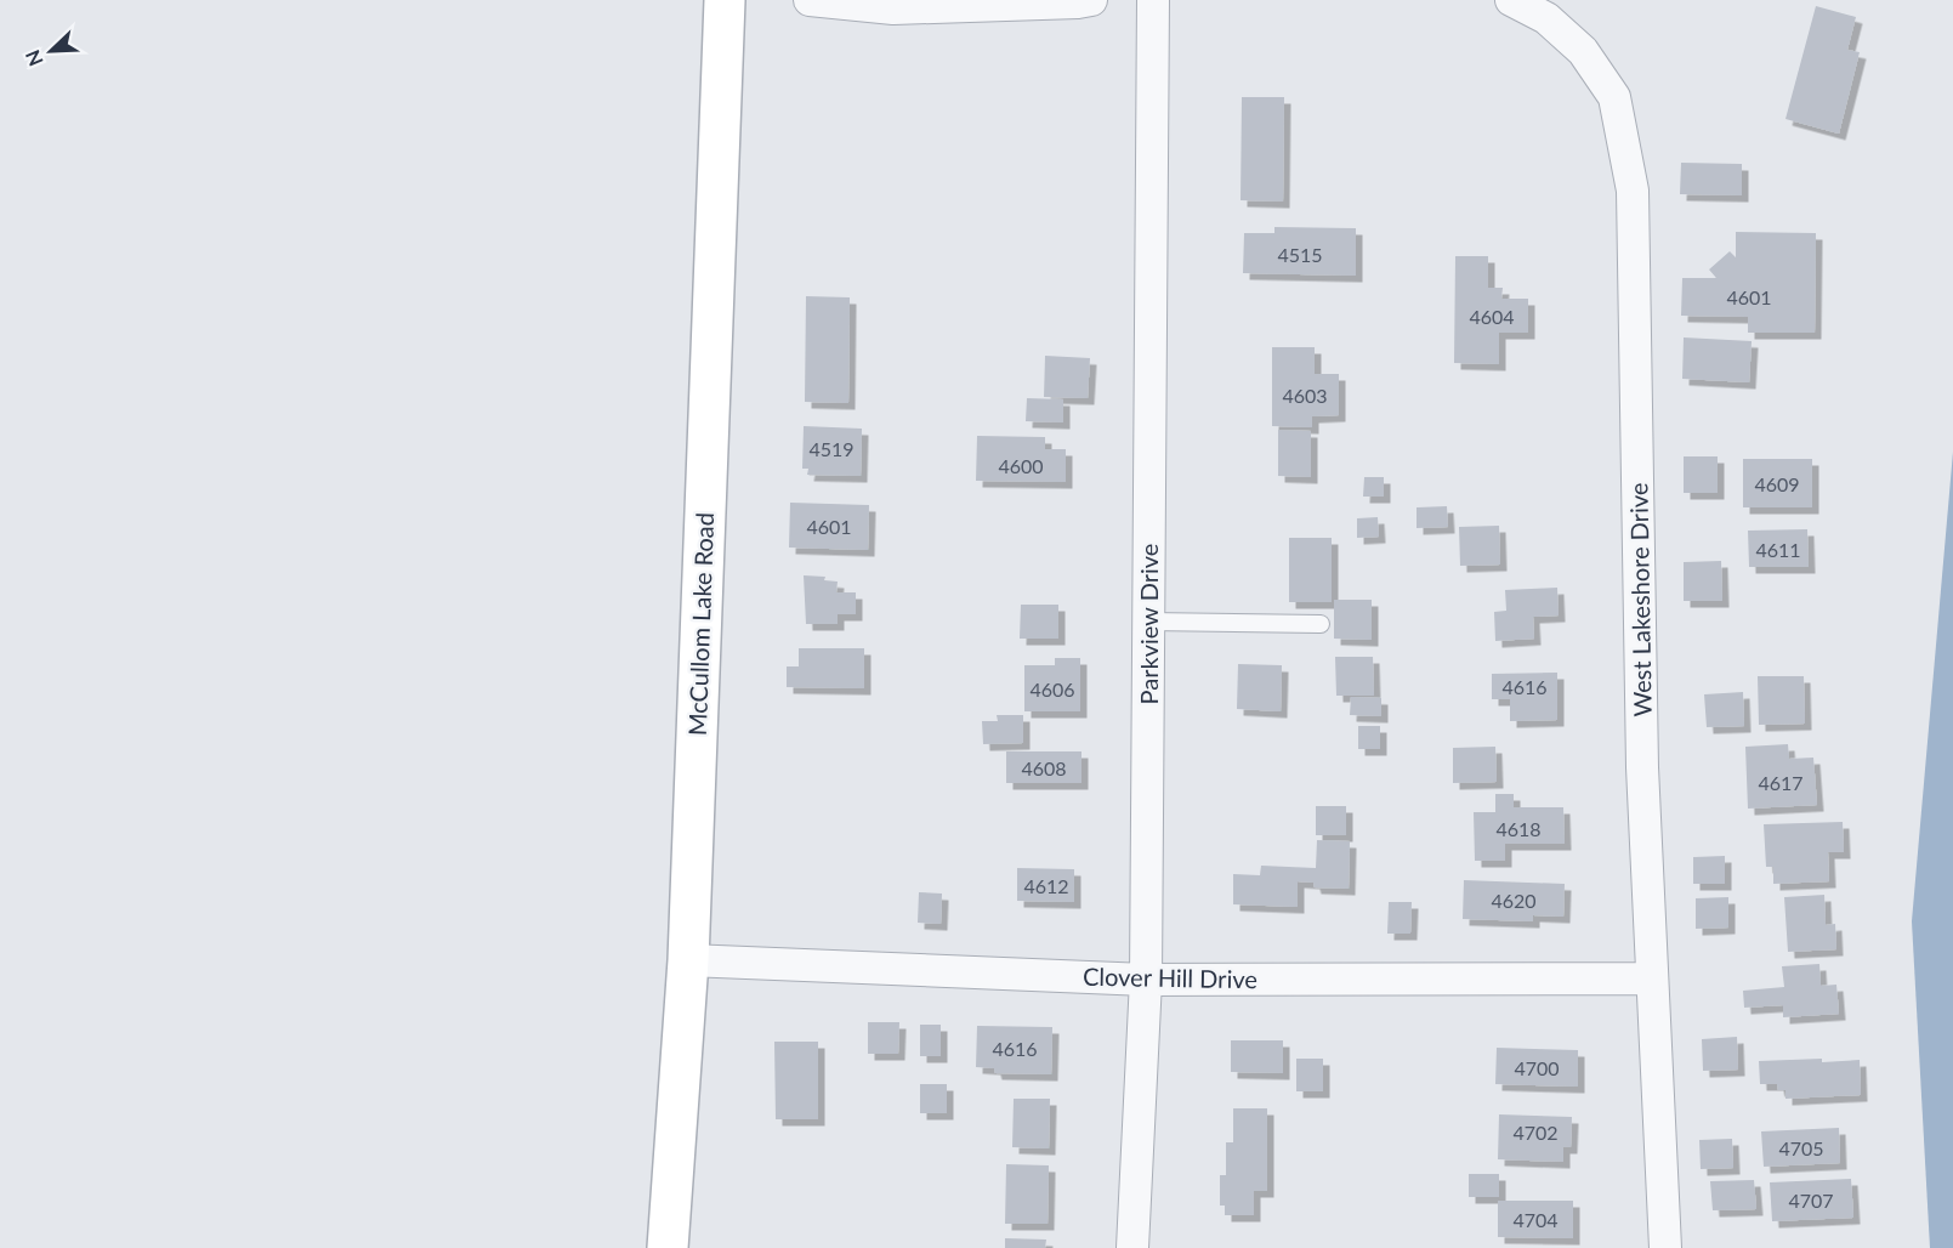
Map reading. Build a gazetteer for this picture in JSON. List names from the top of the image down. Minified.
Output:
{"streets":{"street":["West Lakeshore Drive","McCullom Lake Road","Parkview Drive","Clover Hill Drive"]},"crossings":[["West Lakeshore Drive","Clover Hill Drive"],["McCullom Lake Road","Clover Hill Drive"],["Parkview Drive","Clover Hill Drive"]],"house_numbers":["4515","4601","4604","4603","4519","4600","4609","4601","4611","4616","4606","4608","4617","4618","4612","4620","4616","4700","4702","4705","4707","4704"],"north":"bottom left"}
